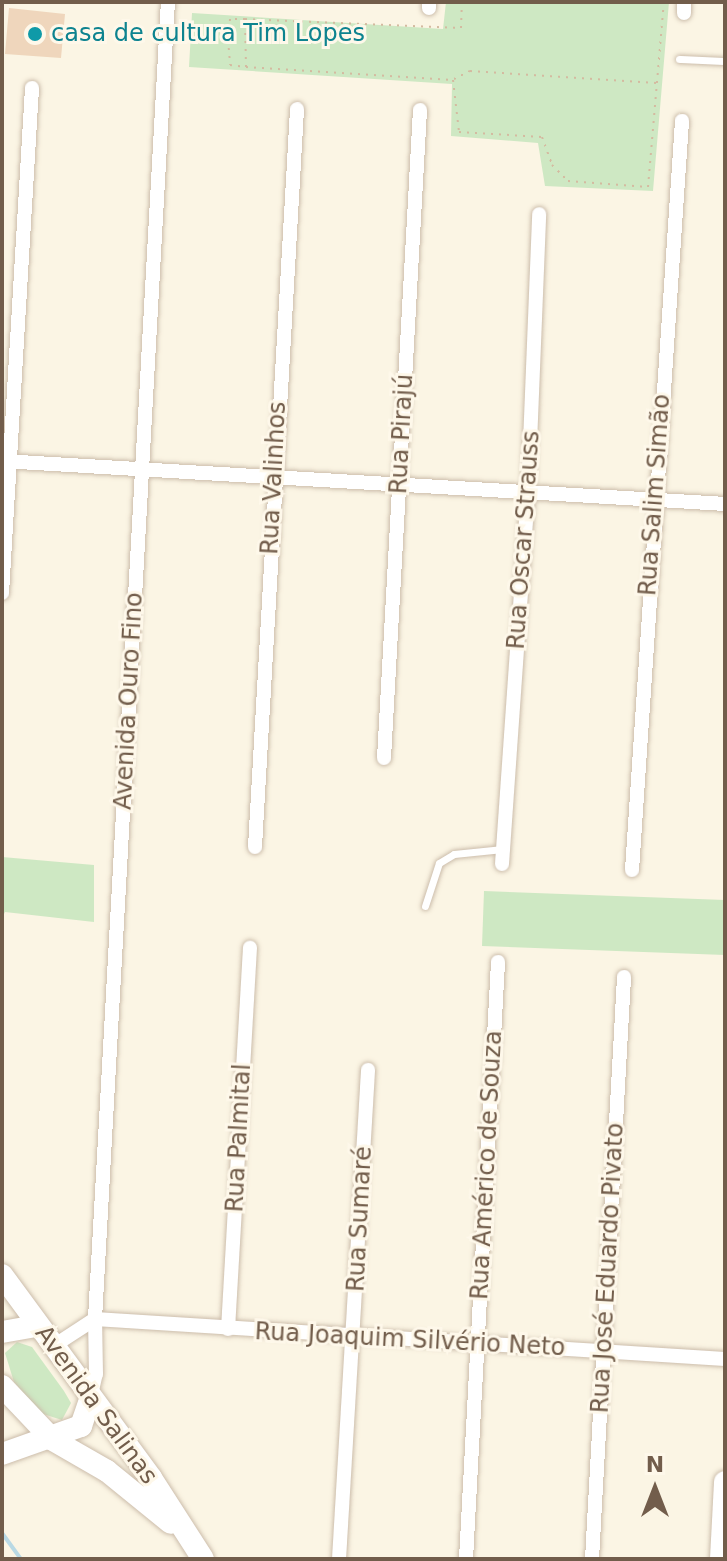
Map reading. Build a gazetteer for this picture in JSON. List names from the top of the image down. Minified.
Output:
{"streets":{"street":["Rua Pirajú","Rua Valinhos","Rua Salim Simão","Rua Oscar Strauss","Avenida Ouro Fino","Rua Palmital","Rua Américo de Souza","Rua Sumaré","Rua José Eduardo Pivato","Rua Joaquim Silvério Neto","Avenida Salinas"]},"crossings":[["Avenida Ouro Fino","Rua Joaquim Silvério Neto"],["Avenida Ouro Fino","Avenida Salinas"],["Rua Palmital","Rua Joaquim Silvério Neto"],["Rua Américo de Souza","Rua Joaquim Silvério Neto"],["Rua Sumaré","Rua Joaquim Silvério Neto"],["Rua José Eduardo Pivato","Rua Joaquim Silvério Neto"]],"places":["casa de cultura Tim Lopes"],"north":"top"}
